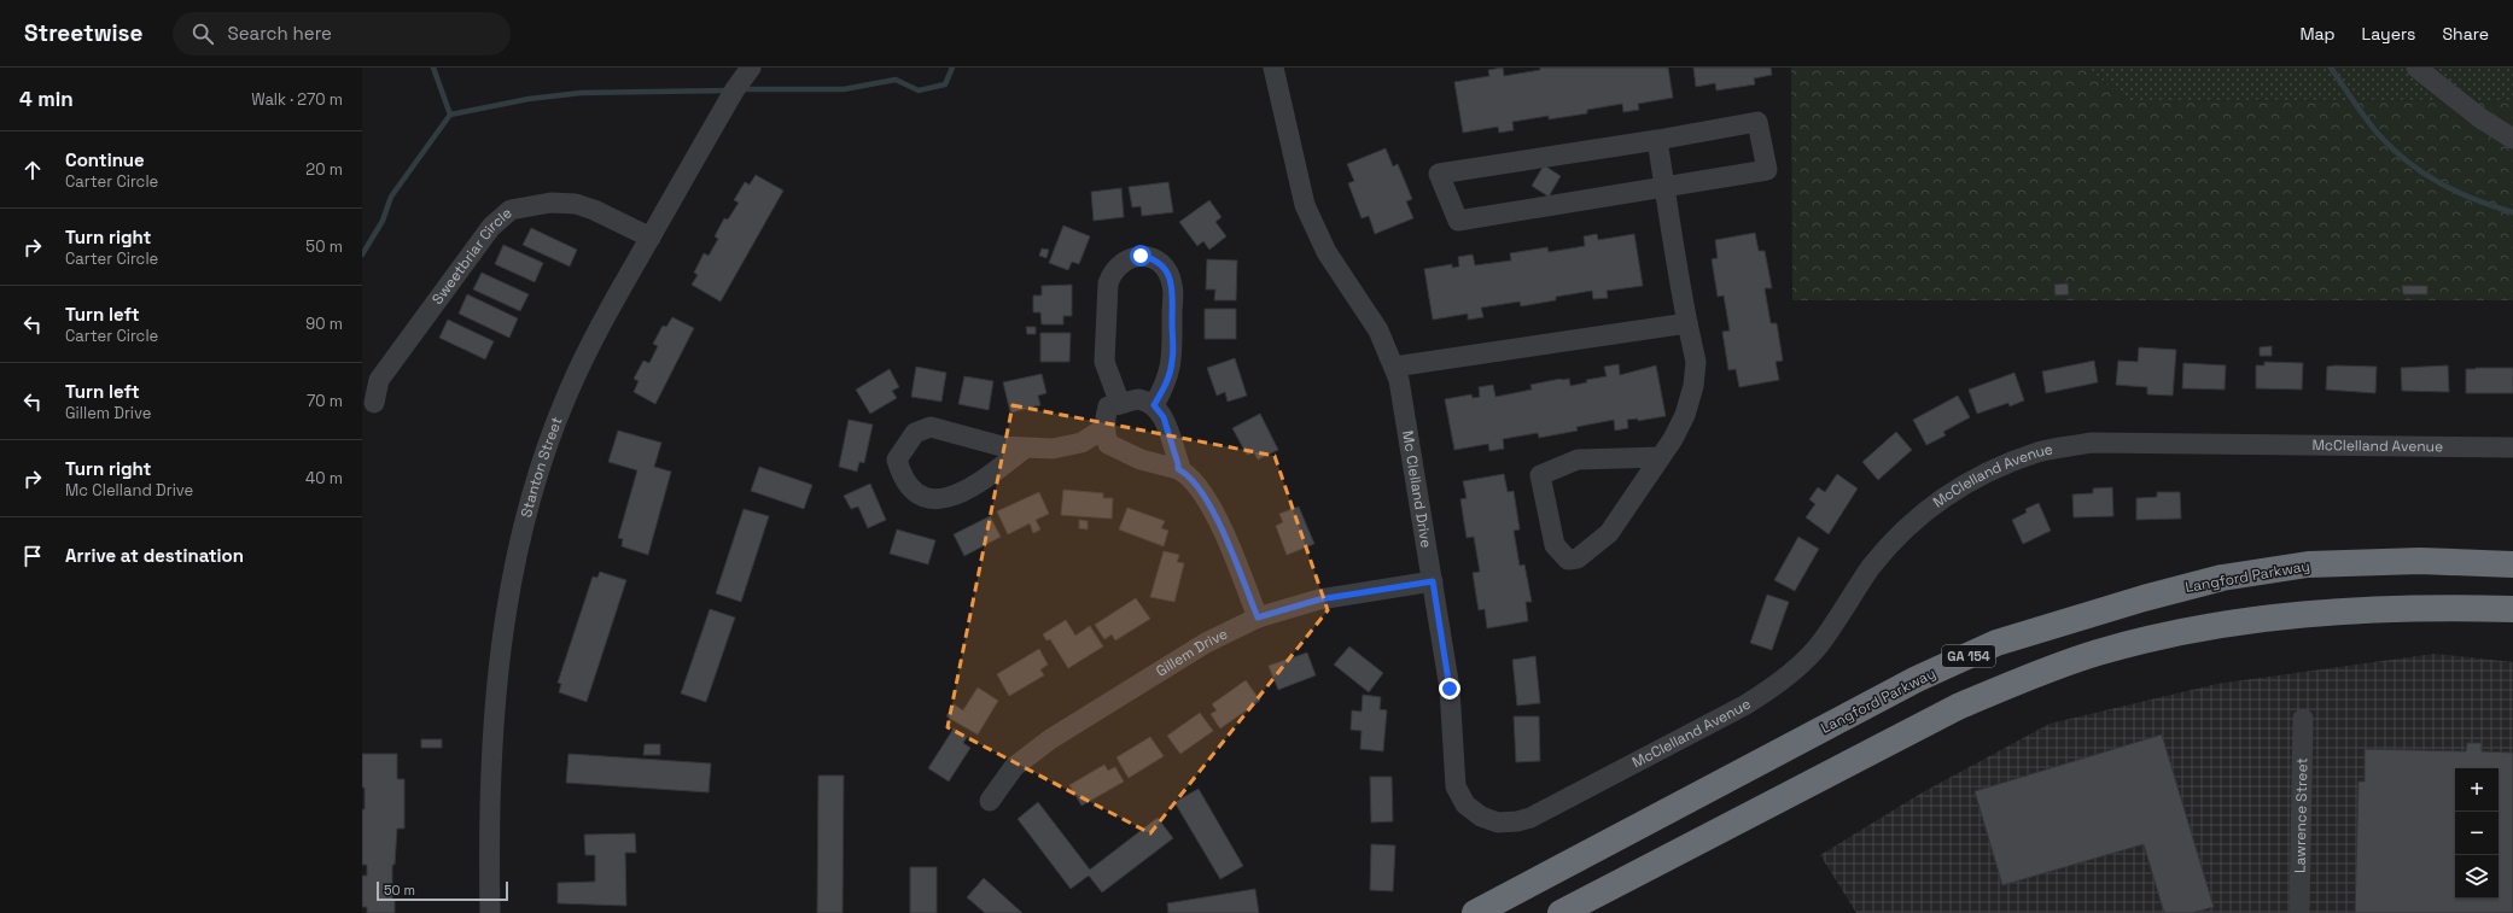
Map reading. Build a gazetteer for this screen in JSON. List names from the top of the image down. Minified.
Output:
{"streets":{"highway":["Langford Parkway","GA 154"],"street":["Sweetbriar Circle","McClelland Avenue","Stanton Street","Mc Clelland Drive","Gillem Drive","Lawrence Street"]},"crossings":[["Sweetbriar Circle","Stanton Street"],["McClelland Avenue","Mc Clelland Drive"],["Mc Clelland Drive","Gillem Drive"]],"scale_bar":"50 m","page":{"header":"Streetwise","search":"Search here","nav":["Map","Layers","Share"],"heading":["4 min","Walk · 270 m"],"list":[["Continue","Carter Circle","20 m"],["Turn right","Carter Circle","50 m"],["Turn left","Carter Circle","90 m"],["Turn left","Gillem Drive","70 m"],["Turn right","Mc Clelland Drive","40 m"],"Arrive at destination"],"map_buttons":["+","−"],"scale":"50 m"}}
